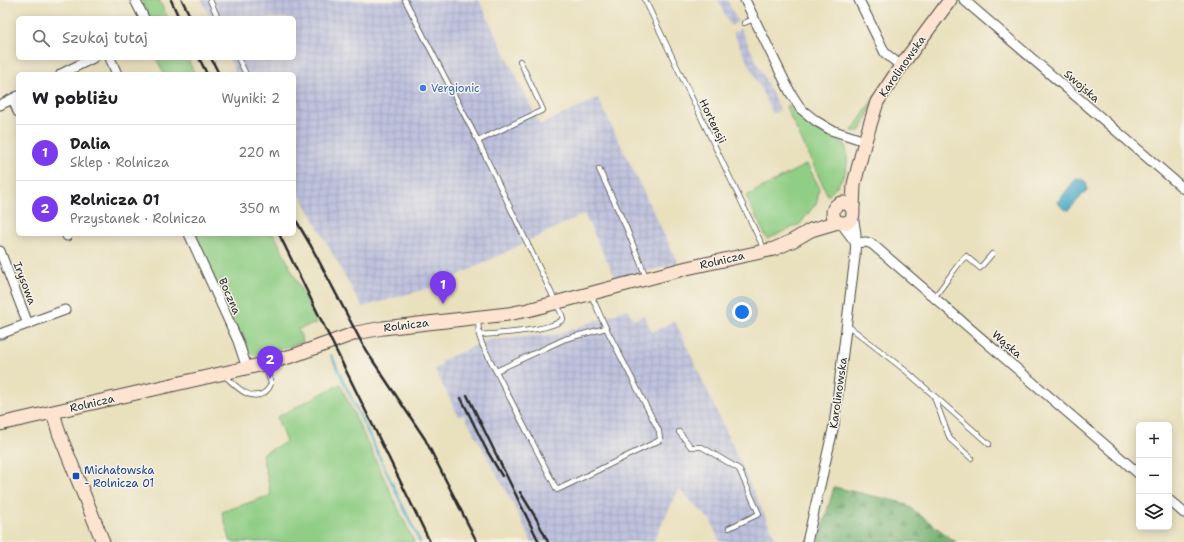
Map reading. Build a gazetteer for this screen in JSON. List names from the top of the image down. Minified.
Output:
{"streets":{"street":["Karolinowska","Swojska","Rolnicza","Irysowa","Boczna","Wąska"],"lane":["Hortensji"]},"crossings":[["Karolinowska","Rolnicza"],["Karolinowska","Wąska"],["Hortensji","Rolnicza"],["Rolnicza","Boczna"]],"places":{"other":["Vergionic"],"transit":["Michałowska - Rolnicza 01"]},"page":{"search":"Szukaj tutaj","heading":["W pobliżu","Wyniki: 2"],"list":[{"mark":"1","name":"Dalia","note":"Sklep · Rolnicza","value":"220 m"},{"mark":"2","name":"Rolnicza 01","note":"Przystanek · Rolnicza","value":"350 m"}],"pins":["1","2"],"map_buttons":["+","−"]}}
